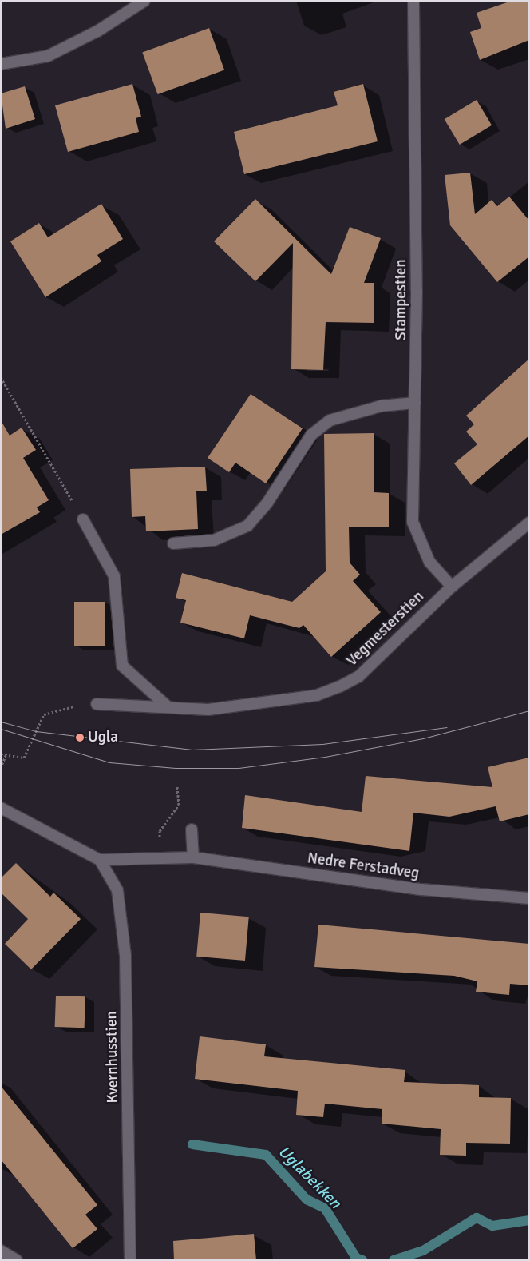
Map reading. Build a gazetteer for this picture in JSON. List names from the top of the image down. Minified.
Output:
{"streets":{"street":["Stampestien","Vegmesterstien","Nedre Ferstadveg","Kvernhusstien"]},"crossings":[["Stampestien","Vegmesterstien"],["Nedre Ferstadveg","Kvernhusstien"]],"water":["Uglabekken"],"places":["Ugla"]}
